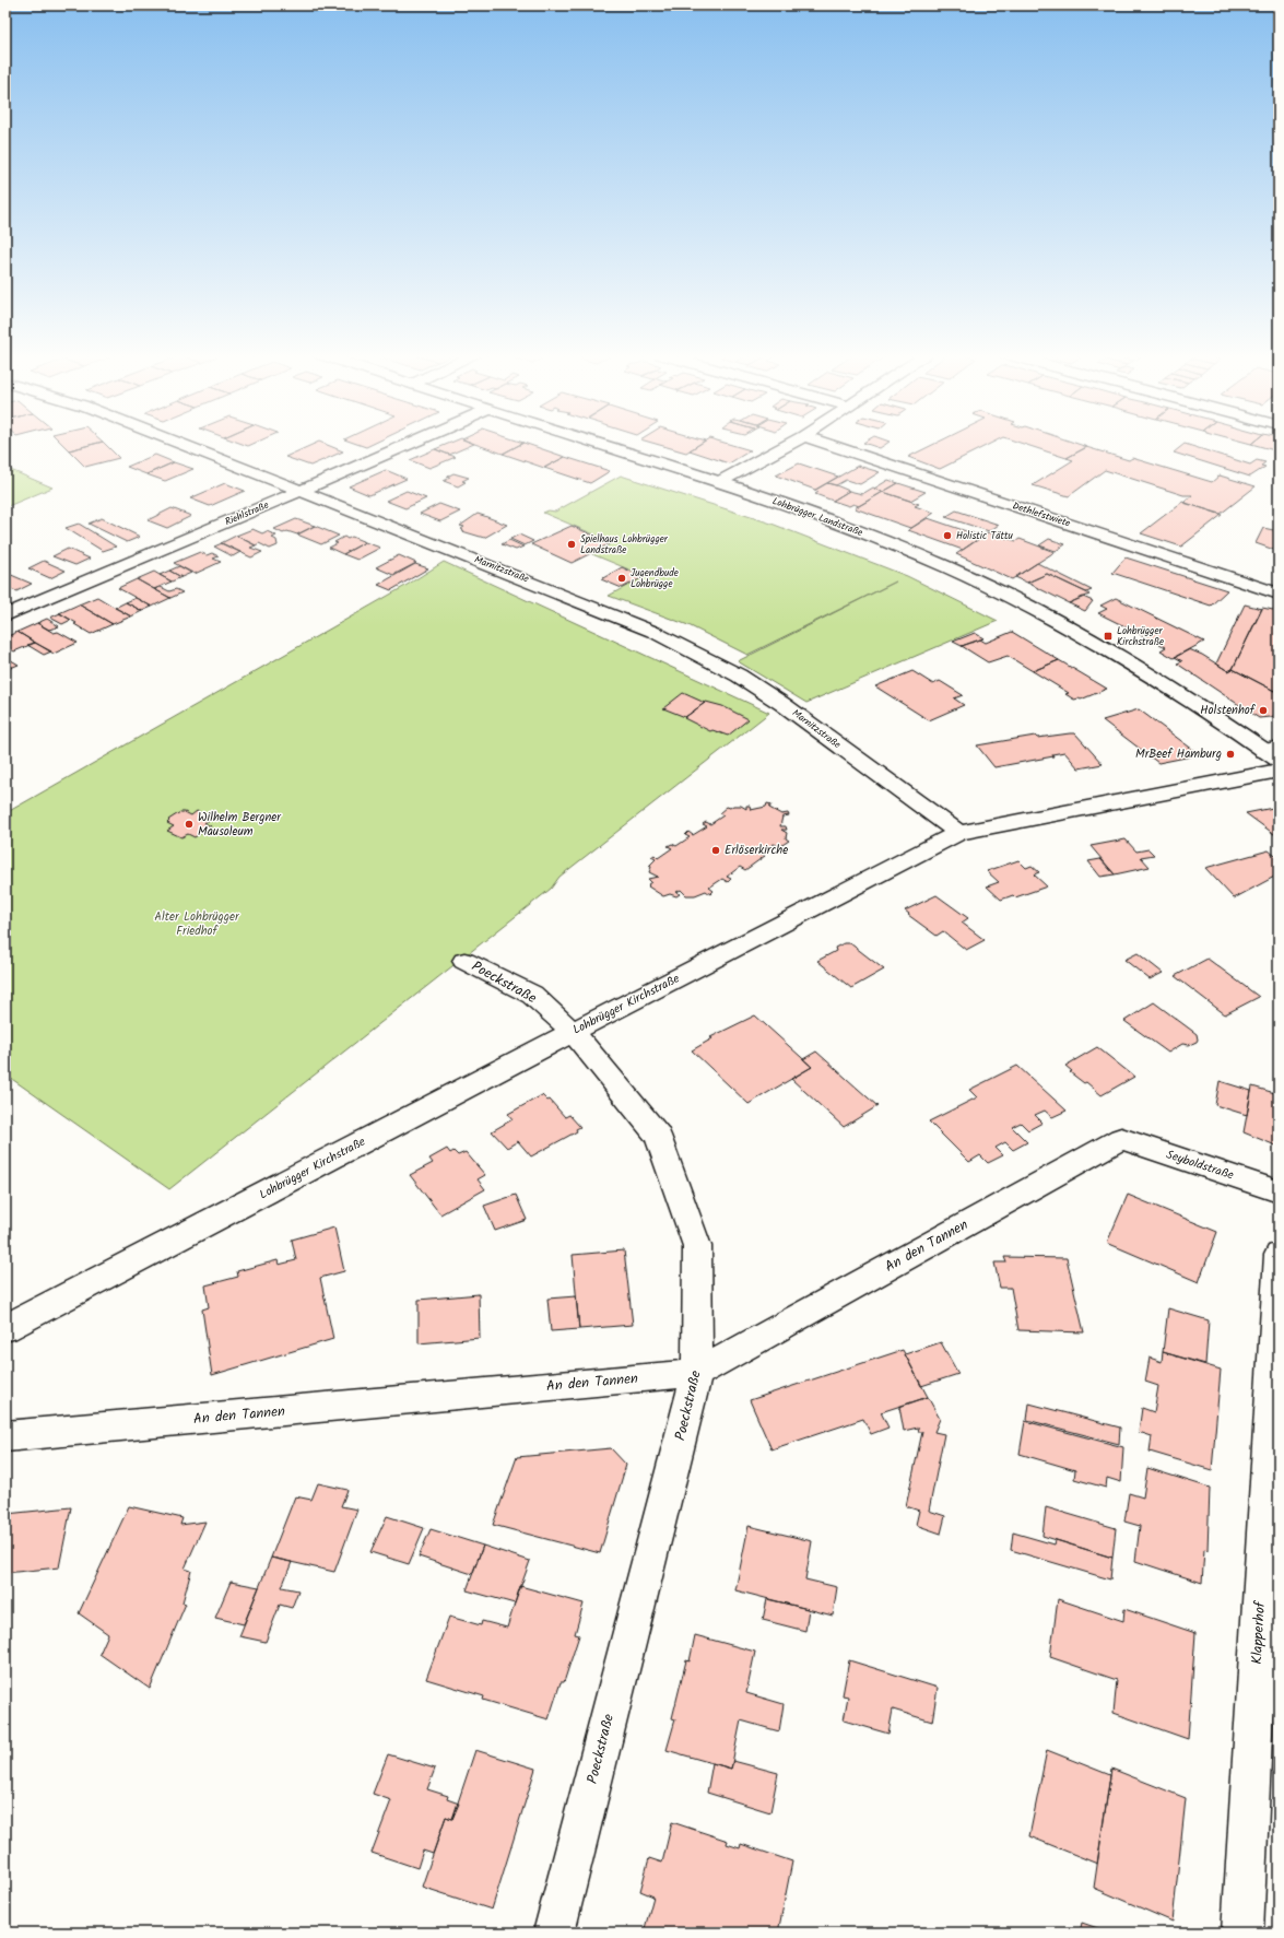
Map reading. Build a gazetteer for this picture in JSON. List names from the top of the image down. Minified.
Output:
{"streets":{"street":["Riehlstraße","Dethlefstwiete","Lohbrügger Landstraße","Marnitzstraße","Poeckstraße","Lohbrügger Kirchstraße","Seyboldstraße","An den Tannen","Klapperhof"]},"crossings":[["Riehlstraße","Marnitzstraße"],["Marnitzstraße","Lohbrügger Kirchstraße"],["Poeckstraße","Lohbrügger Kirchstraße"],["Poeckstraße","An den Tannen"],["Seyboldstraße","An den Tannen"]],"parks":["Alter Lohbrügger Friedhof"],"places":{"other":["Holistic Tättu","Spielhaus Lohbrügger Landstraße","Jugendbude Lohbrügge","Holstenhof","MrBeef Hamburg","Wilhelm Bergner Mausoleum","Erlöserkirche"],"transit":["Lohbrügger Kirchstraße"]}}
